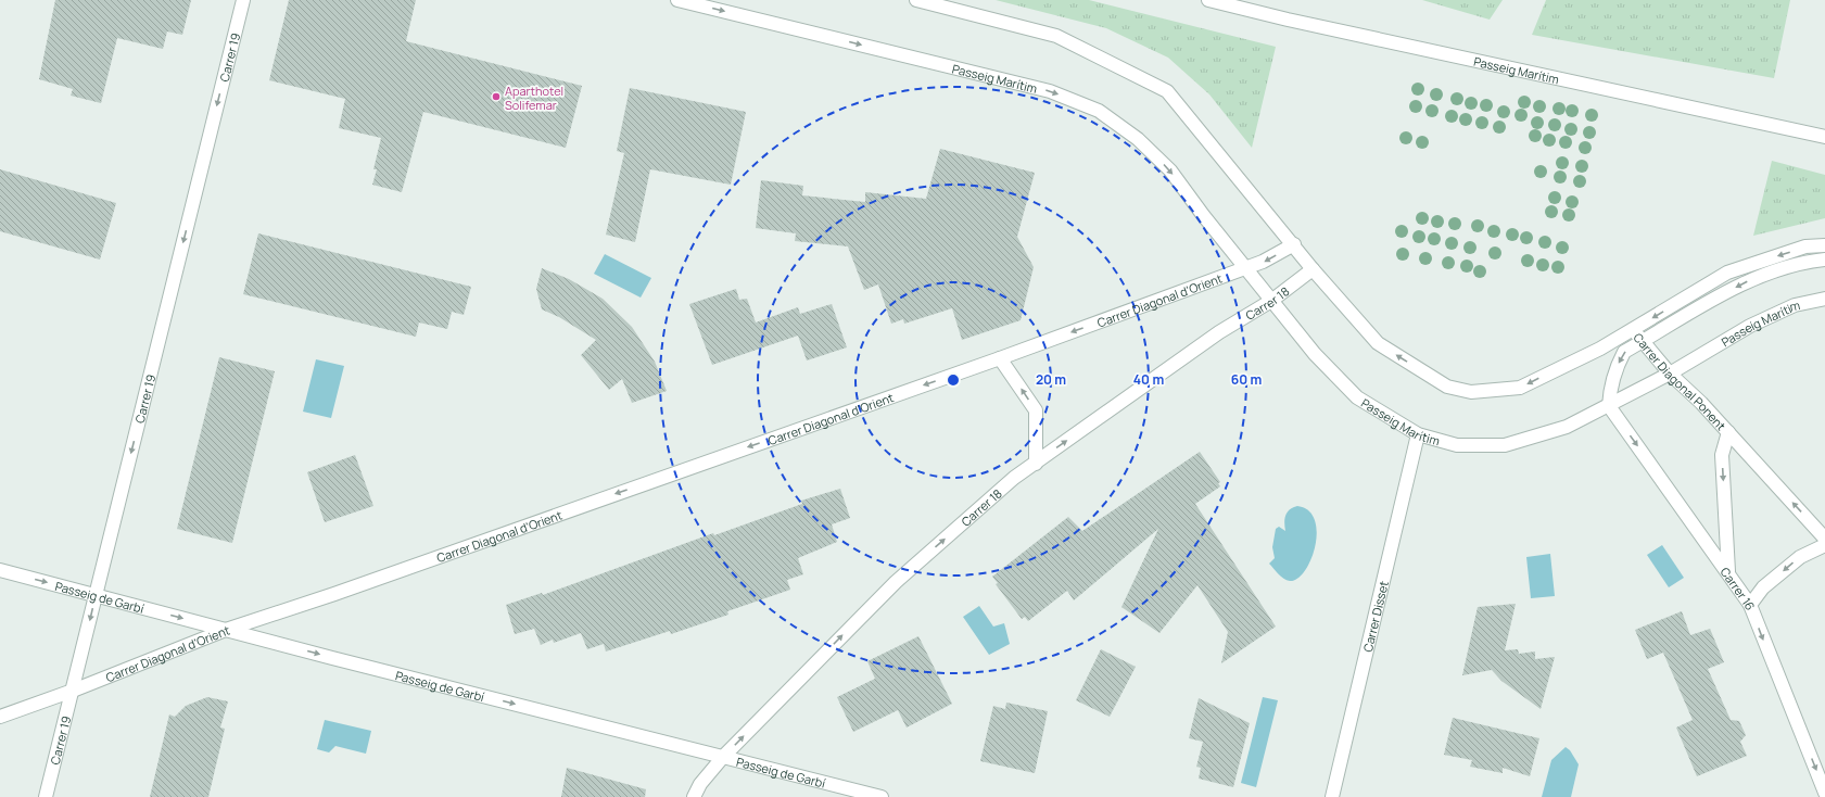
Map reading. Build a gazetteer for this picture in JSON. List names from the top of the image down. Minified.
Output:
{"streets":{"street":["Carrer 19","Passeig Marítim","Carrer Diagonal d'Orient","Carrer 18","Carrer Diagonal Ponent","Carrer 16","Passeig de Garbí","Carrer Disset"]},"crossings":[["Carrer 19","Carrer Diagonal d'Orient"],["Carrer 19","Passeig de Garbí"],["Passeig Marítim","Carrer Diagonal d'Orient"],["Passeig Marítim","Carrer 18"],["Passeig Marítim","Carrer Diagonal Ponent"],["Passeig Marítim","Carrer 16"],["Passeig Marítim","Carrer Disset"],["Carrer Diagonal d'Orient","Passeig de Garbí"],["Carrer 18","Passeig de Garbí"],["Carrer Diagonal Ponent","Carrer 16"]],"one_way":["Carrer 19","Carrer Diagonal d'Orient","Carrer 18","Carrer 16","Passeig de Garbí"],"places":["Aparthotel Solifemar"],"rings":["20 m","40 m","60 m"]}
